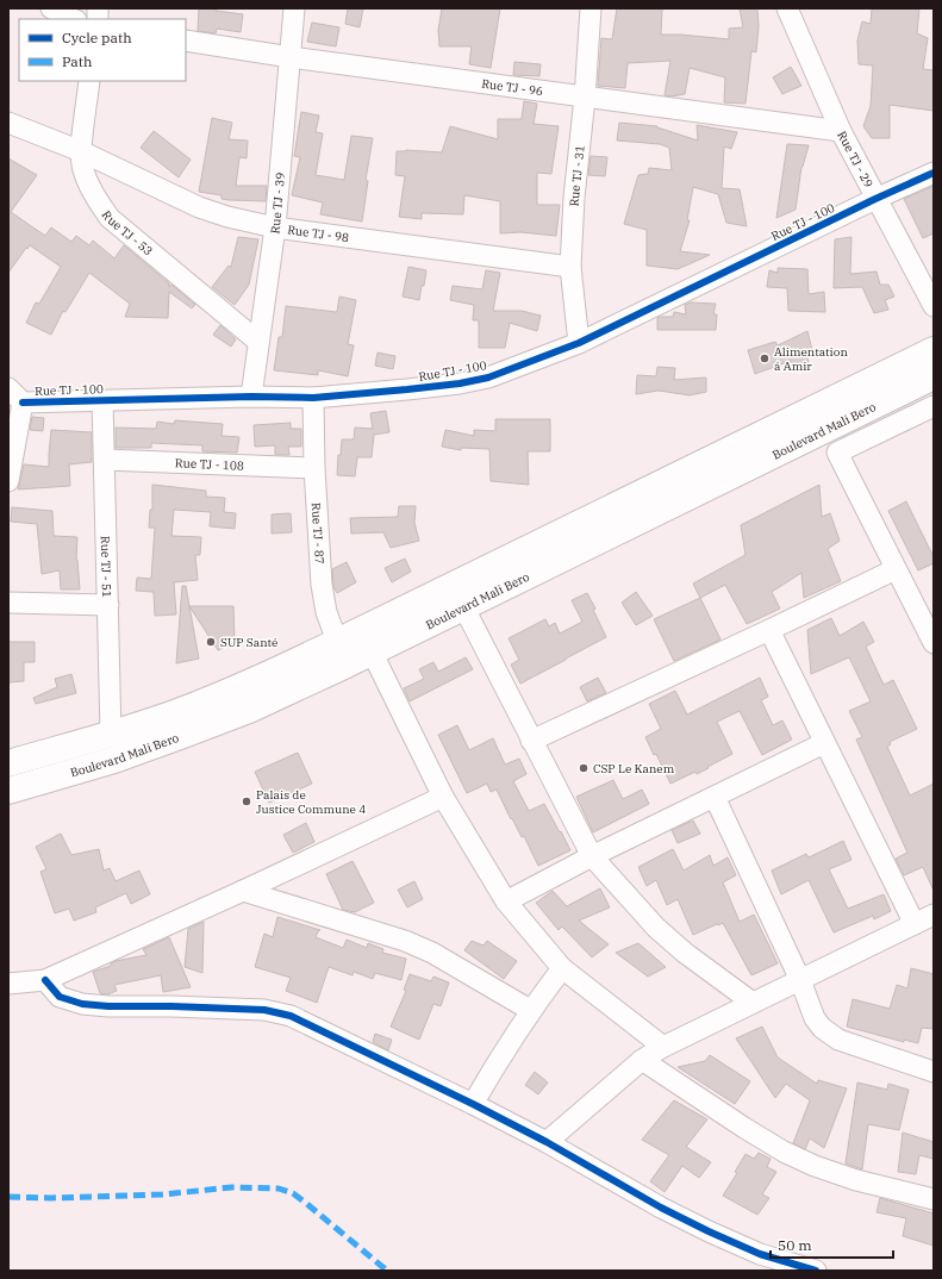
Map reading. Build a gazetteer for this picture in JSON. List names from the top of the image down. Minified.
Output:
{"streets":{"main road":["Boulevard Mali Bero"],"street":["Rue TJ - 96","Rue TJ - 29","Rue TJ - 31","Rue TJ - 39","Rue TJ - 100","Rue TJ - 53","Rue TJ - 98","Rue TJ - 108","Rue TJ - 87","Rue TJ - 51"]},"crossings":[["Rue TJ - 96","Rue TJ - 29"],["Rue TJ - 96","Rue TJ - 31"],["Rue TJ - 96","Rue TJ - 39"],["Rue TJ - 29","Rue TJ - 100"],["Rue TJ - 31","Rue TJ - 100"],["Rue TJ - 31","Rue TJ - 98"],["Rue TJ - 39","Rue TJ - 100"],["Rue TJ - 39","Rue TJ - 53"],["Rue TJ - 39","Rue TJ - 98"],["Rue TJ - 100","Rue TJ - 87"],["Rue TJ - 100","Rue TJ - 51"],["Rue TJ - 53","Rue TJ - 98"],["Boulevard Mali Bero","Rue TJ - 87"],["Boulevard Mali Bero","Rue TJ - 51"],["Rue TJ - 108","Rue TJ - 87"],["Rue TJ - 108","Rue TJ - 51"]],"places":["Alimentation á Amir","SUP Santé","CSP Le Kanem","Palais de Justice Commune 4"],"legend":["Cycle path","Path"],"scale_bar":"50 m"}
